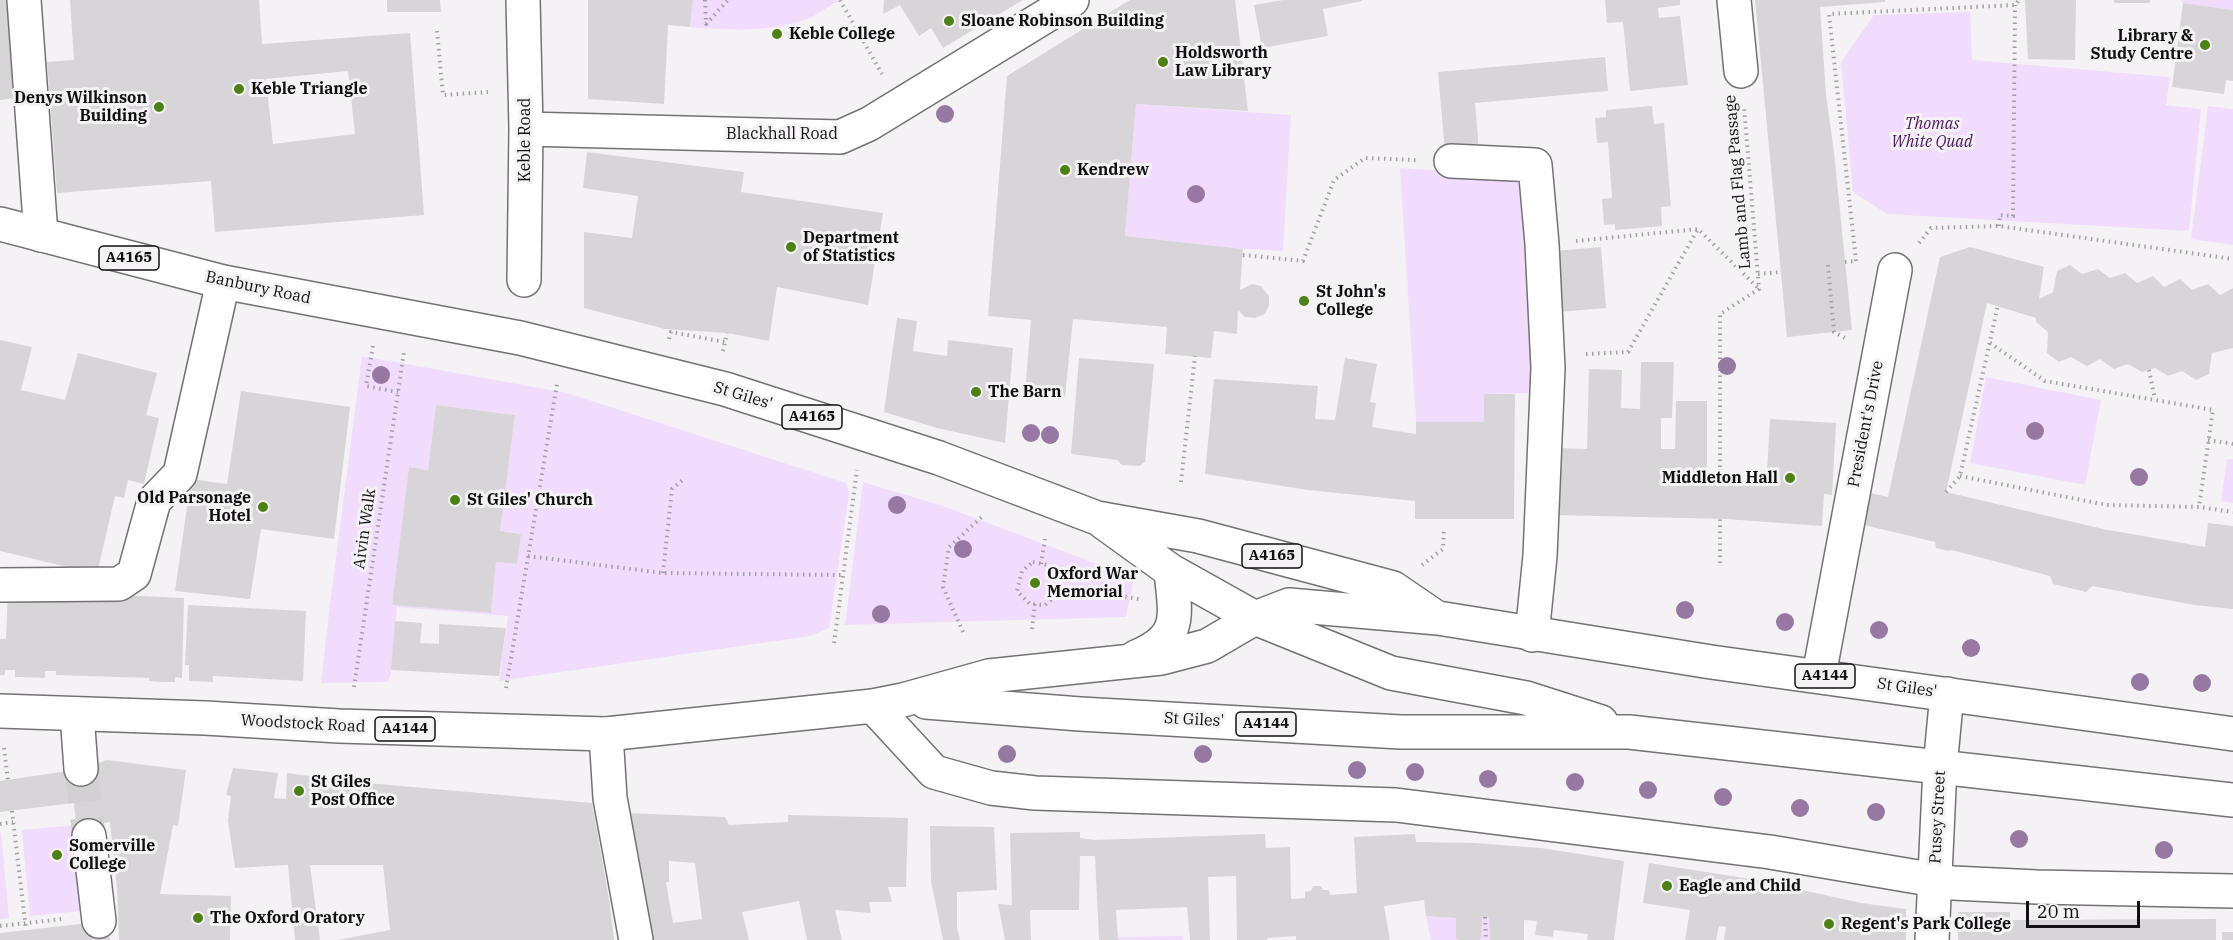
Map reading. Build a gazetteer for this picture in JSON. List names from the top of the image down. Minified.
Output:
{"streets":{"main road":["Blackhall Road","Keble Road","A4165","Banbury Road","St Giles'","President's Drive","A4144","Woodstock Road","Pusey Street"],"path":["Lamb and Flag Passage","Aivin Walk"]},"crossings":[["Blackhall Road","Keble Road"],["Banbury Road","St Giles'"],["St Giles'","President's Drive"],["St Giles'","A4144"],["St Giles'","Woodstock Road"],["St Giles'","Pusey Street"]],"parks":["Thomas White Quad"],"places":["Sloane Robinson Building","Keble College","Library & Study Centre","Holdsworth Law Library","Keble Triangle","Denys Wilkinson Building","Kendrew","Department of Statistics","St John's College","The Barn","Middleton Hall","St Giles' Church","Old Parsonage Hotel","Oxford War Memorial","St Giles Post Office","Somerville College","Eagle and Child","The Oxford Oratory","Regent's Park College"],"scale_bar":"20 m"}
